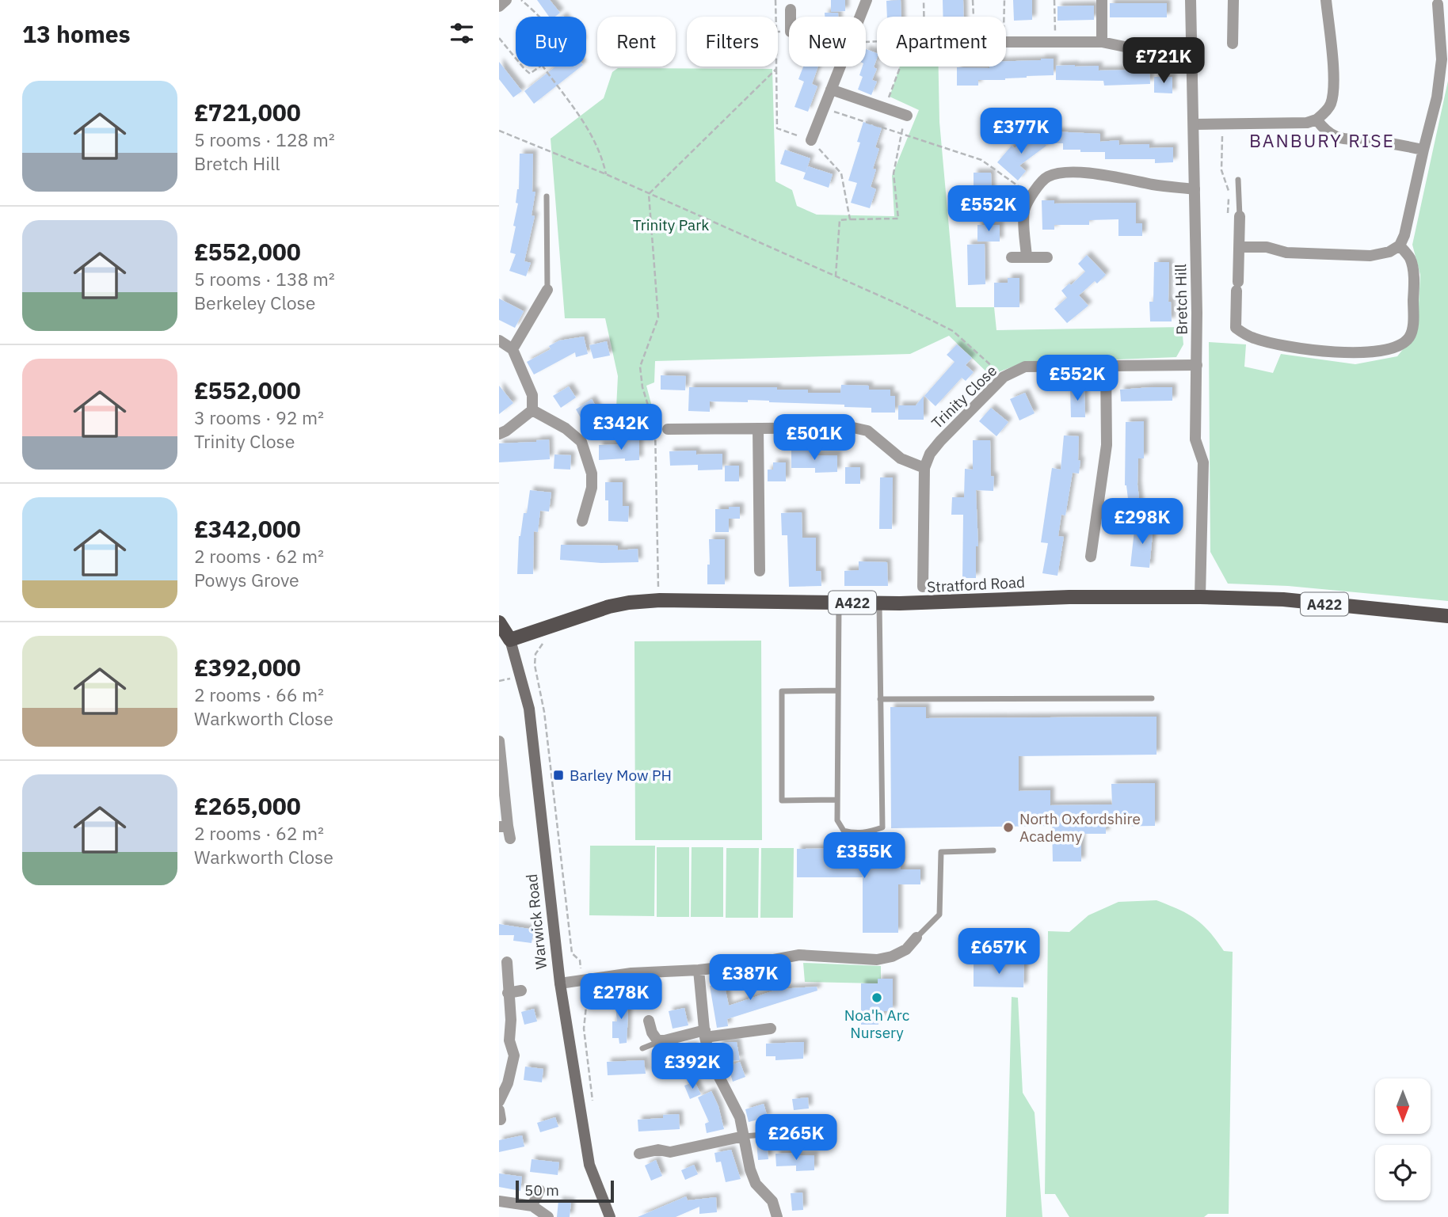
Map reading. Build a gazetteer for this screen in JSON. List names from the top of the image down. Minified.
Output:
{"streets":{"main road":["Stratford Road","A422","Warwick Road"],"street":["Bretch Hill","Trinity Close"]},"crossings":[["Bretch Hill","Trinity Close"],["Bretch Hill","Stratford Road"],["Stratford Road","Warwick Road"]],"districts":["BANBURY RISE"],"parks":["Trinity Park"],"places":{"transit":["Barley Mow PH"],"other":["North Oxfordshire Academy","Noa'h Arc Nursery"]},"scale_bar":"50 m","north":"bottom","page":{"heading":"13 homes","chip":["Buy","Rent","Filters","New","Apartment"],"price":["£721K","£377K","£552K","£552K","£342K","£501K","£298K","£355K","£657K","£387K","£278K","£392K","£265K"],"list":[{"name":"£721,000","note":"5 rooms · 128 m² · Bretch Hill"},{"name":"£552,000","note":"5 rooms · 138 m² · Berkeley Close"},{"name":"£552,000","note":"3 rooms · 92 m² · Trinity Close"},{"name":"£342,000","note":"2 rooms · 62 m² · Powys Grove"},{"name":"£392,000","note":"2 rooms · 66 m² · Warkworth Close"},{"name":"£265,000","note":"2 rooms · 62 m² · Warkworth Close"}],"scale":"50 m"}}
